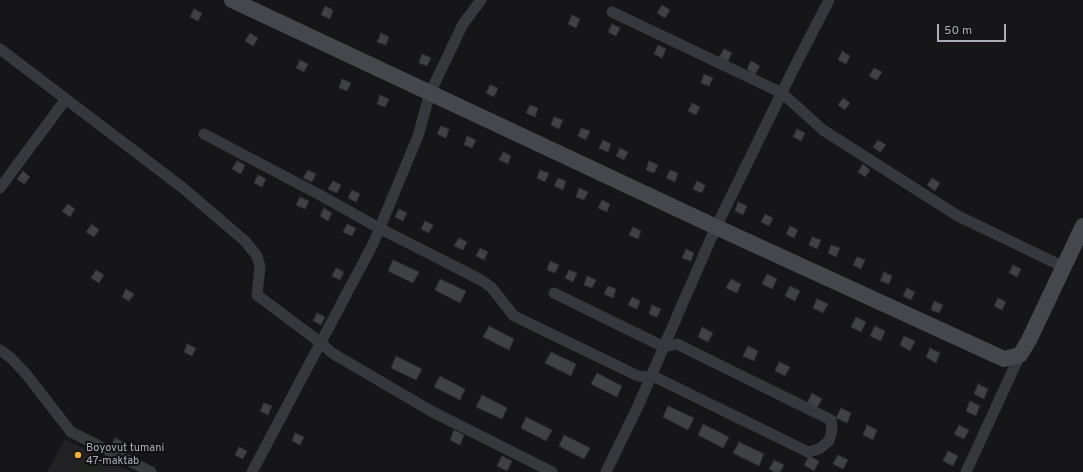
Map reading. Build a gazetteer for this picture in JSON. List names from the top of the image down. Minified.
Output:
{"places":["Boyovut tumani 47-maktab"],"scale_bar":"50 m"}
